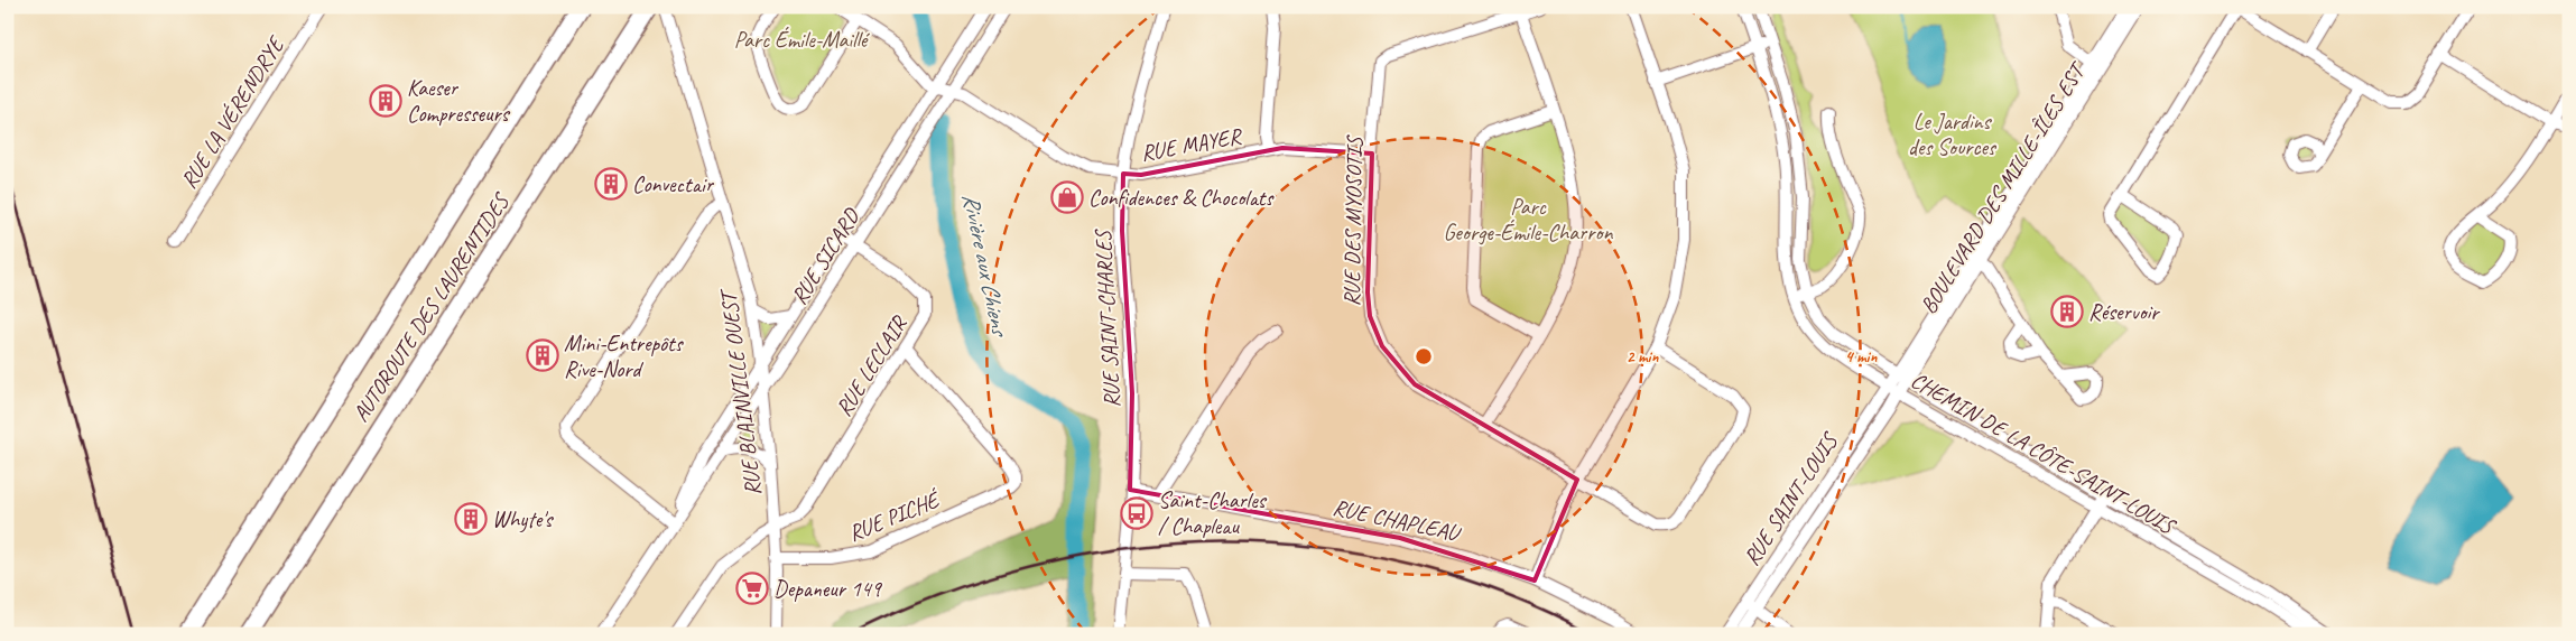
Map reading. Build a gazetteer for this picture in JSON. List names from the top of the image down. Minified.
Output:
{"streets":{"highway":["AUTOROUTE DES LAURENTIDES"],"street":["RUE LA VÉRENDRYE","RUE MAYER","BOULEVARD DES MILLE-ÎLES EST","RUE DES MYOSOTIS","RUE SICARD","RUE SAINT-CHARLES","RUE LECLAIR","RUE BLAINVILLE OUEST","CHEMIN DE LA CÔTE-SAINT-LOUIS","RUE SAINT-LOUIS","RUE PICHÉ","RUE CHAPLEAU"]},"crossings":[["RUE MAYER","RUE DES MYOSOTIS"],["RUE MAYER","RUE SICARD"],["RUE MAYER","RUE SAINT-CHARLES"],["BOULEVARD DES MILLE-ÎLES EST","CHEMIN DE LA CÔTE-SAINT-LOUIS"],["BOULEVARD DES MILLE-ÎLES EST","RUE SAINT-LOUIS"],["RUE SICARD","RUE LECLAIR"],["RUE SICARD","RUE BLAINVILLE OUEST"],["AUTOROUTE DES LAURENTIDES","RUE BLAINVILLE OUEST"],["RUE SAINT-CHARLES","RUE CHAPLEAU"],["RUE LECLAIR","RUE BLAINVILLE OUEST"],["RUE LECLAIR","RUE PICHÉ"],["RUE BLAINVILLE OUEST","RUE PICHÉ"],["CHEMIN DE LA CÔTE-SAINT-LOUIS","RUE SAINT-LOUIS"]],"water":["Rivière aux Chiens"],"parks":["Parc Émile-Maillé","Le Jardins des Sources","Parc George-Émile-Charron"],"places":{"building":["Kaeser Compresseurs","Convectair","Réservoir","Mini-Entrepôts Rive-Nord","Whyte's"],"shop":["Confidences & Chocolats"],"bus stop":["Saint-Charles / Chapleau"],"supermarket":["Depaneur 149"]},"rings":["2 min","4 min"]}
